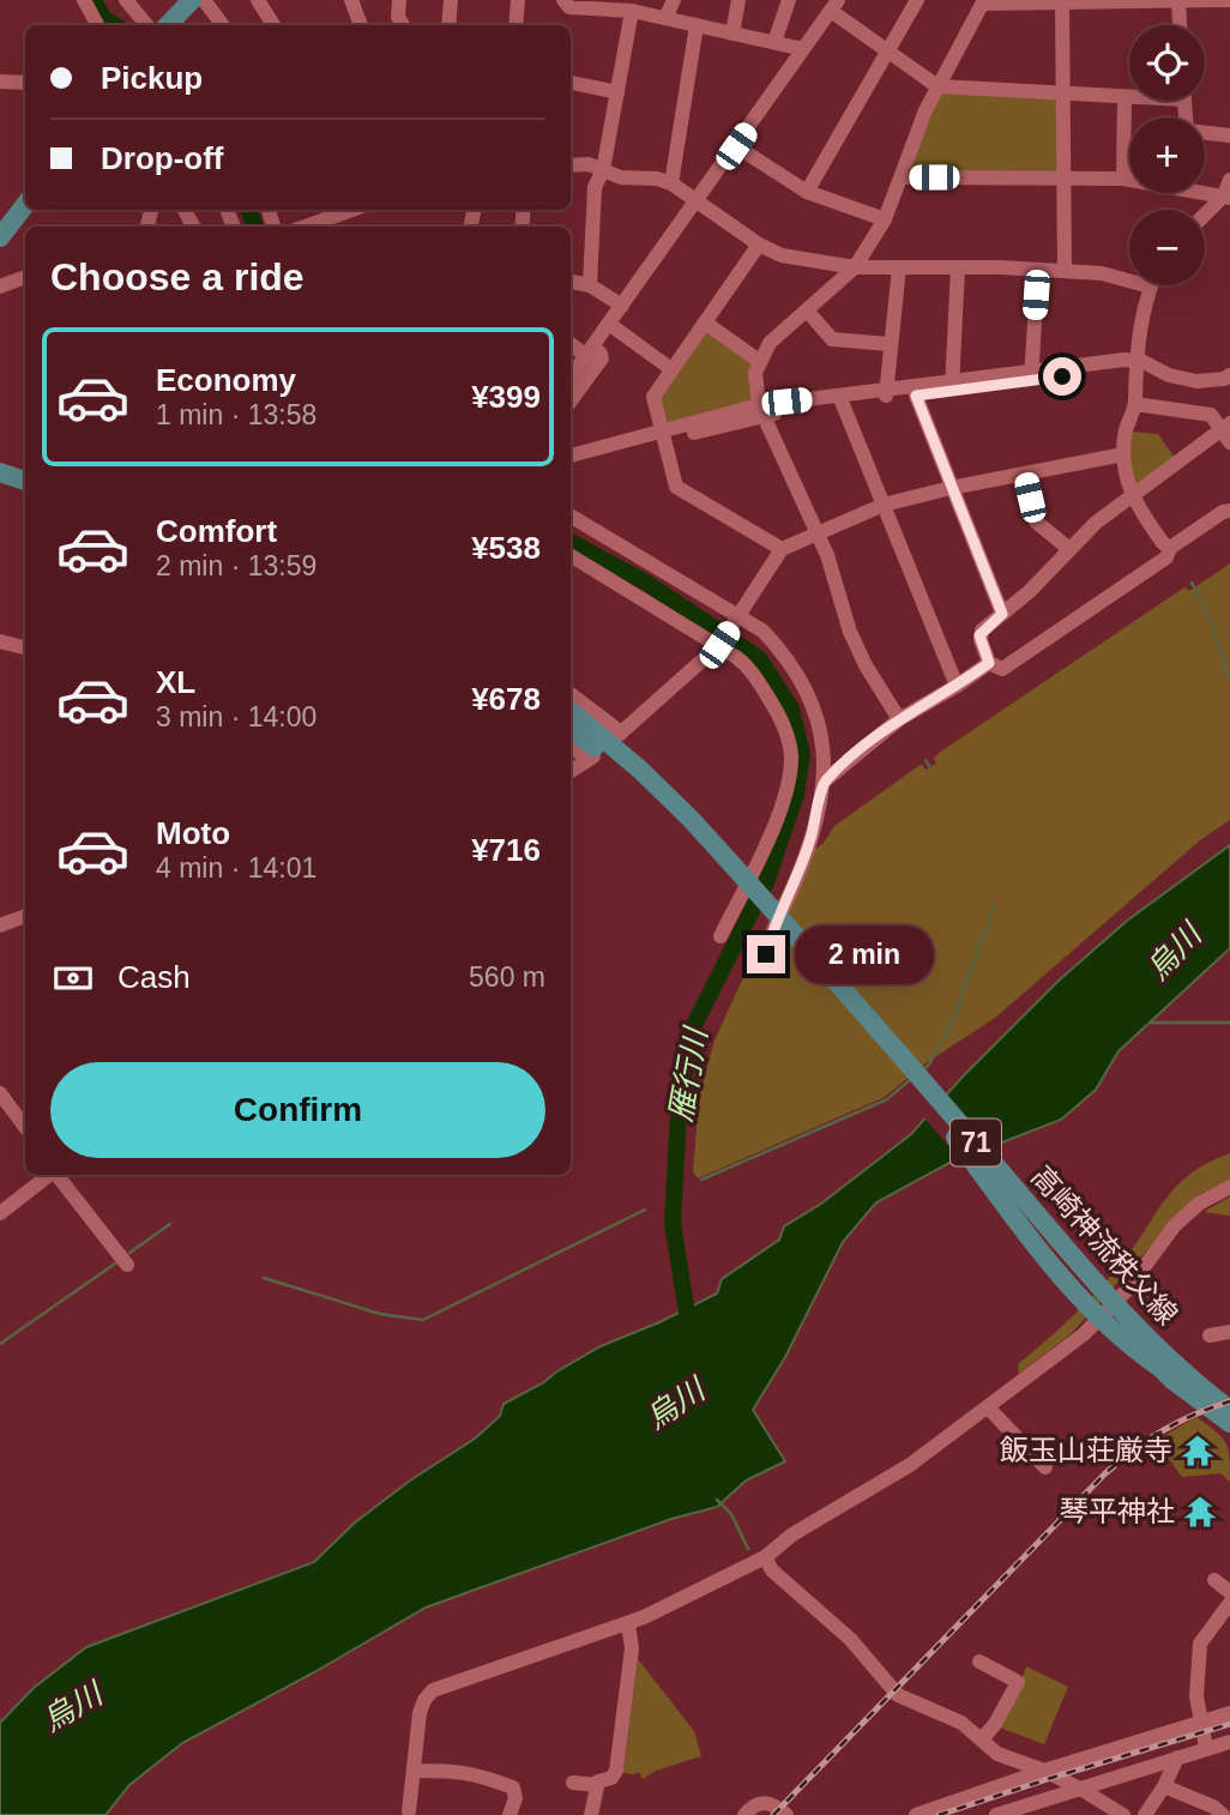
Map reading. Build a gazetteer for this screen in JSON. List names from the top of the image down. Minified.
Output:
{"streets":{"main road":["71","高崎神流秩父線"]},"crossings":[["71","高崎神流秩父線"]],"water":["烏川","雁行川"],"places":{"temple":["飯玉山荘厳寺","琴平神社"]},"page":{"map_buttons":["+","−"],"banner":["Pickup","Drop-off"],"heading":"Choose a ride","list":[{"name":"Economy","note":"1 min · 13:58","value":"¥399"},{"name":"Comfort","note":"2 min · 13:59","value":"¥538"},{"name":"XL","note":"3 min · 14:00","value":"¥678"},{"name":"Moto","note":"4 min · 14:01","value":"¥716"}],"bubble":"2 min","pay":["Cash","560 m"],"buttons":"Confirm"}}
